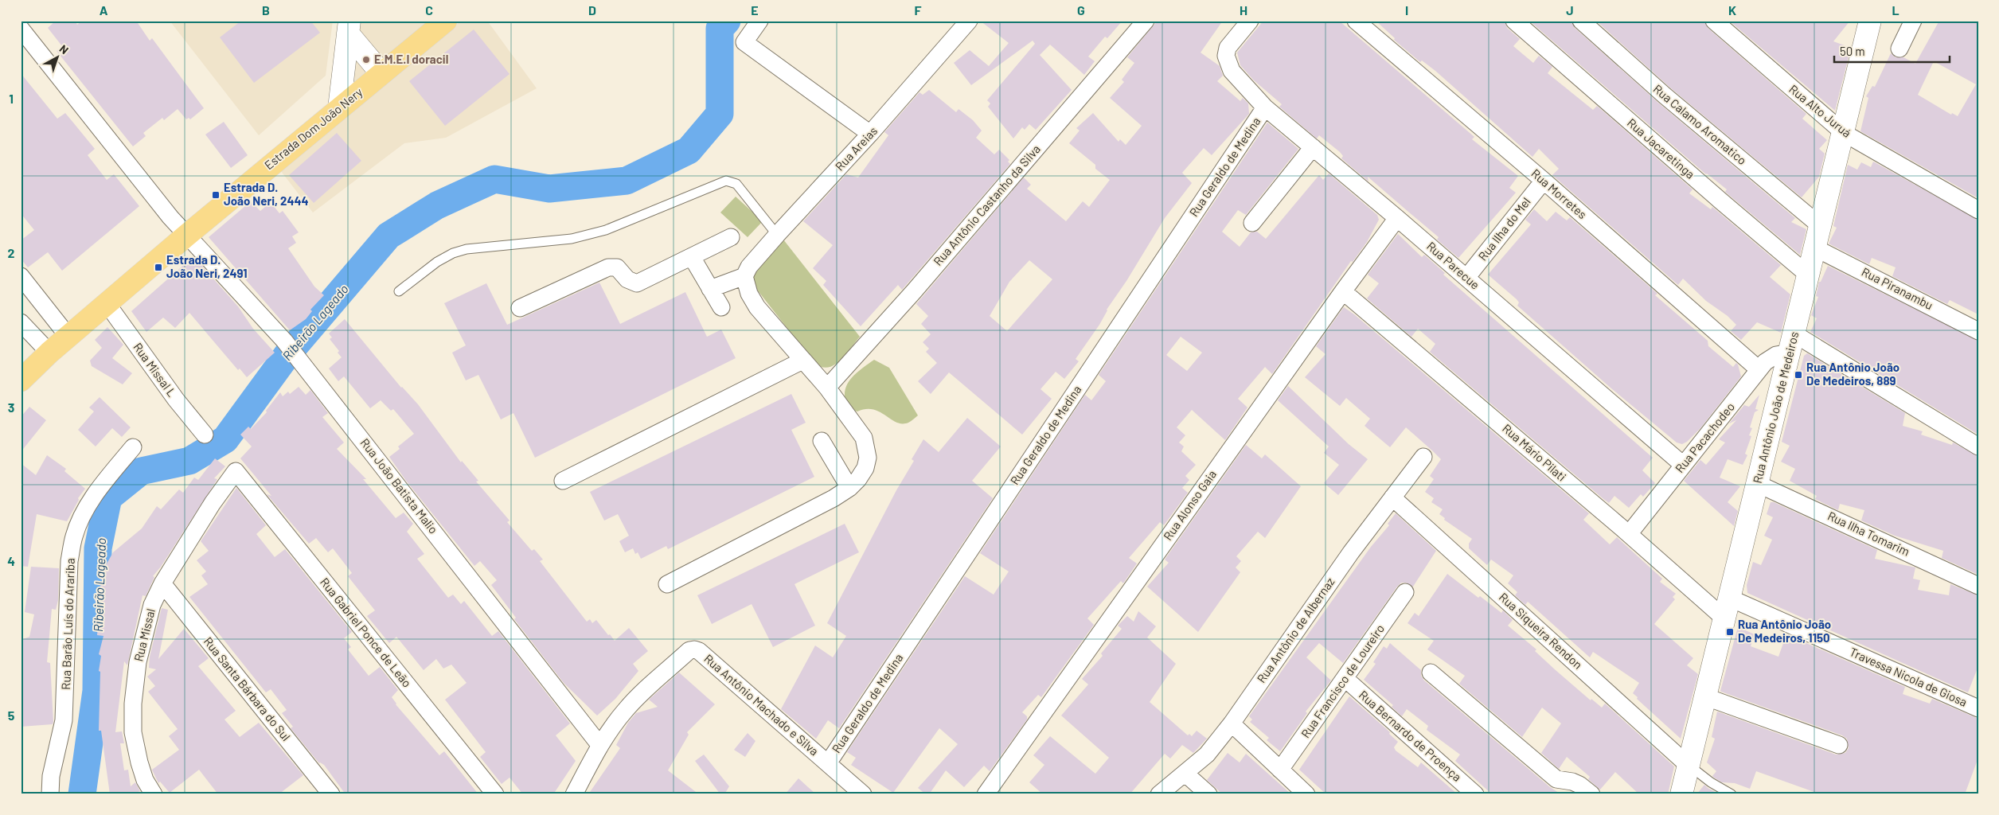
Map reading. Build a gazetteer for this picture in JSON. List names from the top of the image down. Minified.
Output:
{"streets":{"main road":["Estrada Dom João Nery"],"street":["Rua Alto Juruá","Rua Calamo Aromatico","Rua Areias","Rua Jacaretinga","Rua Geraldo de Medina","Rua Morretes","Rua Antônio Castanho da Silva","Rua Ilha do Mel","Rua Parecue","Rua Piranambu","Rua Missal L","Rua Antônio João de Medeiros","Rua Pacachodeo","Rua Mário Pilati","Rua João Batista Malio","Rua Alonso Gaia","Rua Ilha Tomarim","Rua Barão Luís do Arariba","Rua Antônio de Albernaz","Rua Siqueira Rendon","Rua Gabriel Ponce de Leão","Rua Missal","Travessa Nicola de Giosa","Rua Francisco de Loureiro","Rua Santa Bárbara do Sul","Rua Antônio Machado e Silva","Rua Bernardo de Proença"]},"crossings":[["Rua Alto Juruá","Rua Antônio João de Medeiros"],["Rua Calamo Aromatico","Rua Antônio João de Medeiros"],["Estrada Dom João Nery","Rua Missal L"],["Estrada Dom João Nery","Rua João Batista Malio"],["Rua Jacaretinga","Rua Antônio João de Medeiros"],["Rua Geraldo de Medina","Rua Parecue"],["Rua Geraldo de Medina","Rua Antônio Machado e Silva"],["Rua Morretes","Rua Ilha do Mel"],["Rua Morretes","Rua Pacachodeo"],["Rua Ilha do Mel","Rua Parecue"],["Rua Parecue","Rua Pacachodeo"],["Rua Parecue","Rua Alonso Gaia"],["Rua Piranambu","Rua Antônio João de Medeiros"],["Rua Antônio João de Medeiros","Rua Pacachodeo"],["Rua Antônio João de Medeiros","Rua Mário Pilati"],["Rua Antônio João de Medeiros","Rua Ilha Tomarim"],["Rua Antônio João de Medeiros","Rua Siqueira Rendon"],["Rua Antônio João de Medeiros","Travessa Nicola de Giosa"],["Rua Pacachodeo","Rua Mário Pilati"],["Rua Mário Pilati","Rua Alonso Gaia"],["Rua Mário Pilati","Travessa Nicola de Giosa"],["Rua João Batista Malio","Rua Antônio Machado e Silva"],["Rua Antônio de Albernaz","Rua Siqueira Rendon"],["Rua Gabriel Ponce de Leão","Rua Missal"],["Rua Missal","Rua Santa Bárbara do Sul"],["Rua Francisco de Loureiro","Rua Bernardo de Proença"]],"water":["Ribeirão Lageado"],"places":{"other":["E.M.E.I doracil"],"transit":["Estrada D. João Neri, 2444","Estrada D. João Neri, 2491","Rua Antônio João De Medeiros, 889","Rua Antônio João De Medeiros, 1150"]},"scale_bar":"50 m","north":"top right","grid":{"columns":["A","B","C","D","E","F","G","H","I","J","K","L"],"rows":["1","2","3","4","5"]}}
